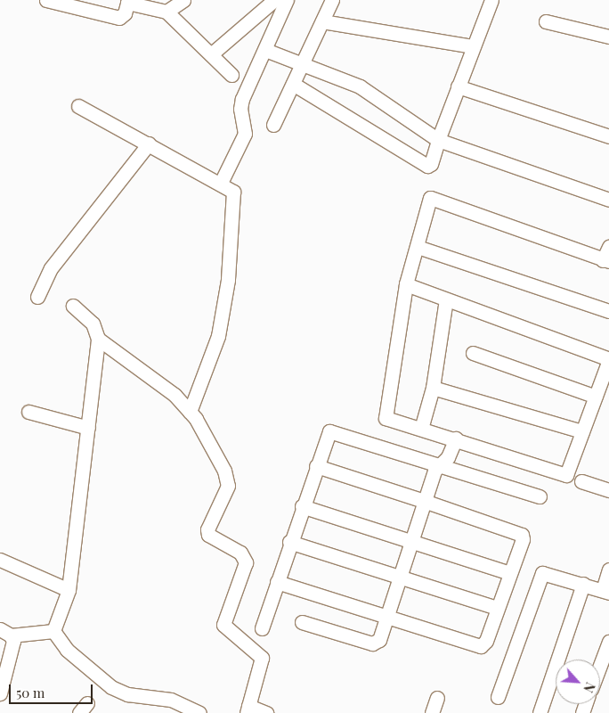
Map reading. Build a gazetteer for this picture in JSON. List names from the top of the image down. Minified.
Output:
{"scale_bar":"50 m","north":"bottom right"}
